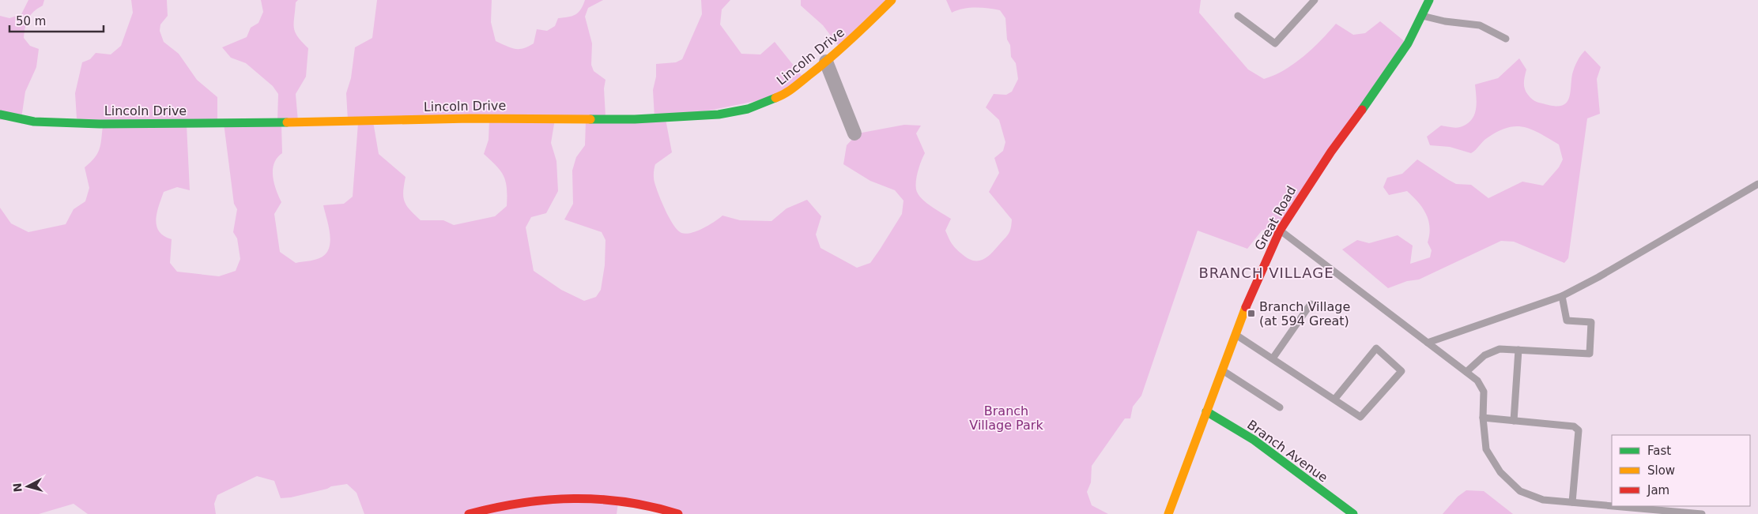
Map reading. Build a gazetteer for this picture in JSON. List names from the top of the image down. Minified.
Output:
{"streets":{"street":["Lincoln Drive","Great Road","Branch Avenue"]},"crossings":[["Great Road","Branch Avenue"]],"districts":["BRANCH VILLAGE"],"parks":["Branch Village Park"],"places":{"transit":["Branch Village (at 594 Great)"]},"legend":["Fast","Slow","Jam"],"scale_bar":"50 m","north":"left"}
